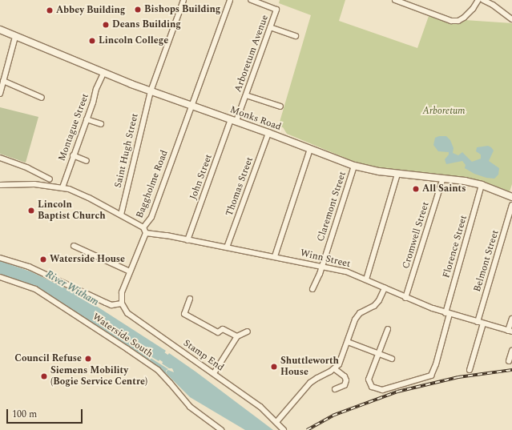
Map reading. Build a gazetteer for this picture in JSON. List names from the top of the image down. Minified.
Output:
{"streets":{"main road":["Monks Road"],"street":["Arboretum Avenue","Montague Street","Saint Hugh Street","John Street","Baggholme Road","Thomas Street","Claremont Street","Cromwell Street","Florence Street","Winn Street","Belmont Street","Waterside South","Stamp End"]},"crossings":[["Arboretum Avenue","Monks Road"],["Arboretum Avenue","John Street"],["Monks Road","Montague Street"],["Monks Road","Saint Hugh Street"],["Monks Road","John Street"],["Monks Road","Baggholme Road"],["Monks Road","Thomas Street"],["Monks Road","Claremont Street"],["Monks Road","Cromwell Street"],["Monks Road","Florence Street"],["John Street","Winn Street"],["Baggholme Road","Winn Street"],["Baggholme Road","Stamp End"],["Thomas Street","Winn Street"],["Claremont Street","Winn Street"],["Cromwell Street","Winn Street"],["Florence Street","Winn Street"],["Winn Street","Belmont Street"]],"water":["River Witham"],"parks":["Arboretum"],"places":["Bishops Building","Abbey Building","Deans Building","Lincoln College","All Saints","Lincoln Baptist Church","Waterside House","Council Refuse","Shuttleworth House","Siemens Mobility (Bogie Service Centre)"],"scale_bar":"100 m"}
